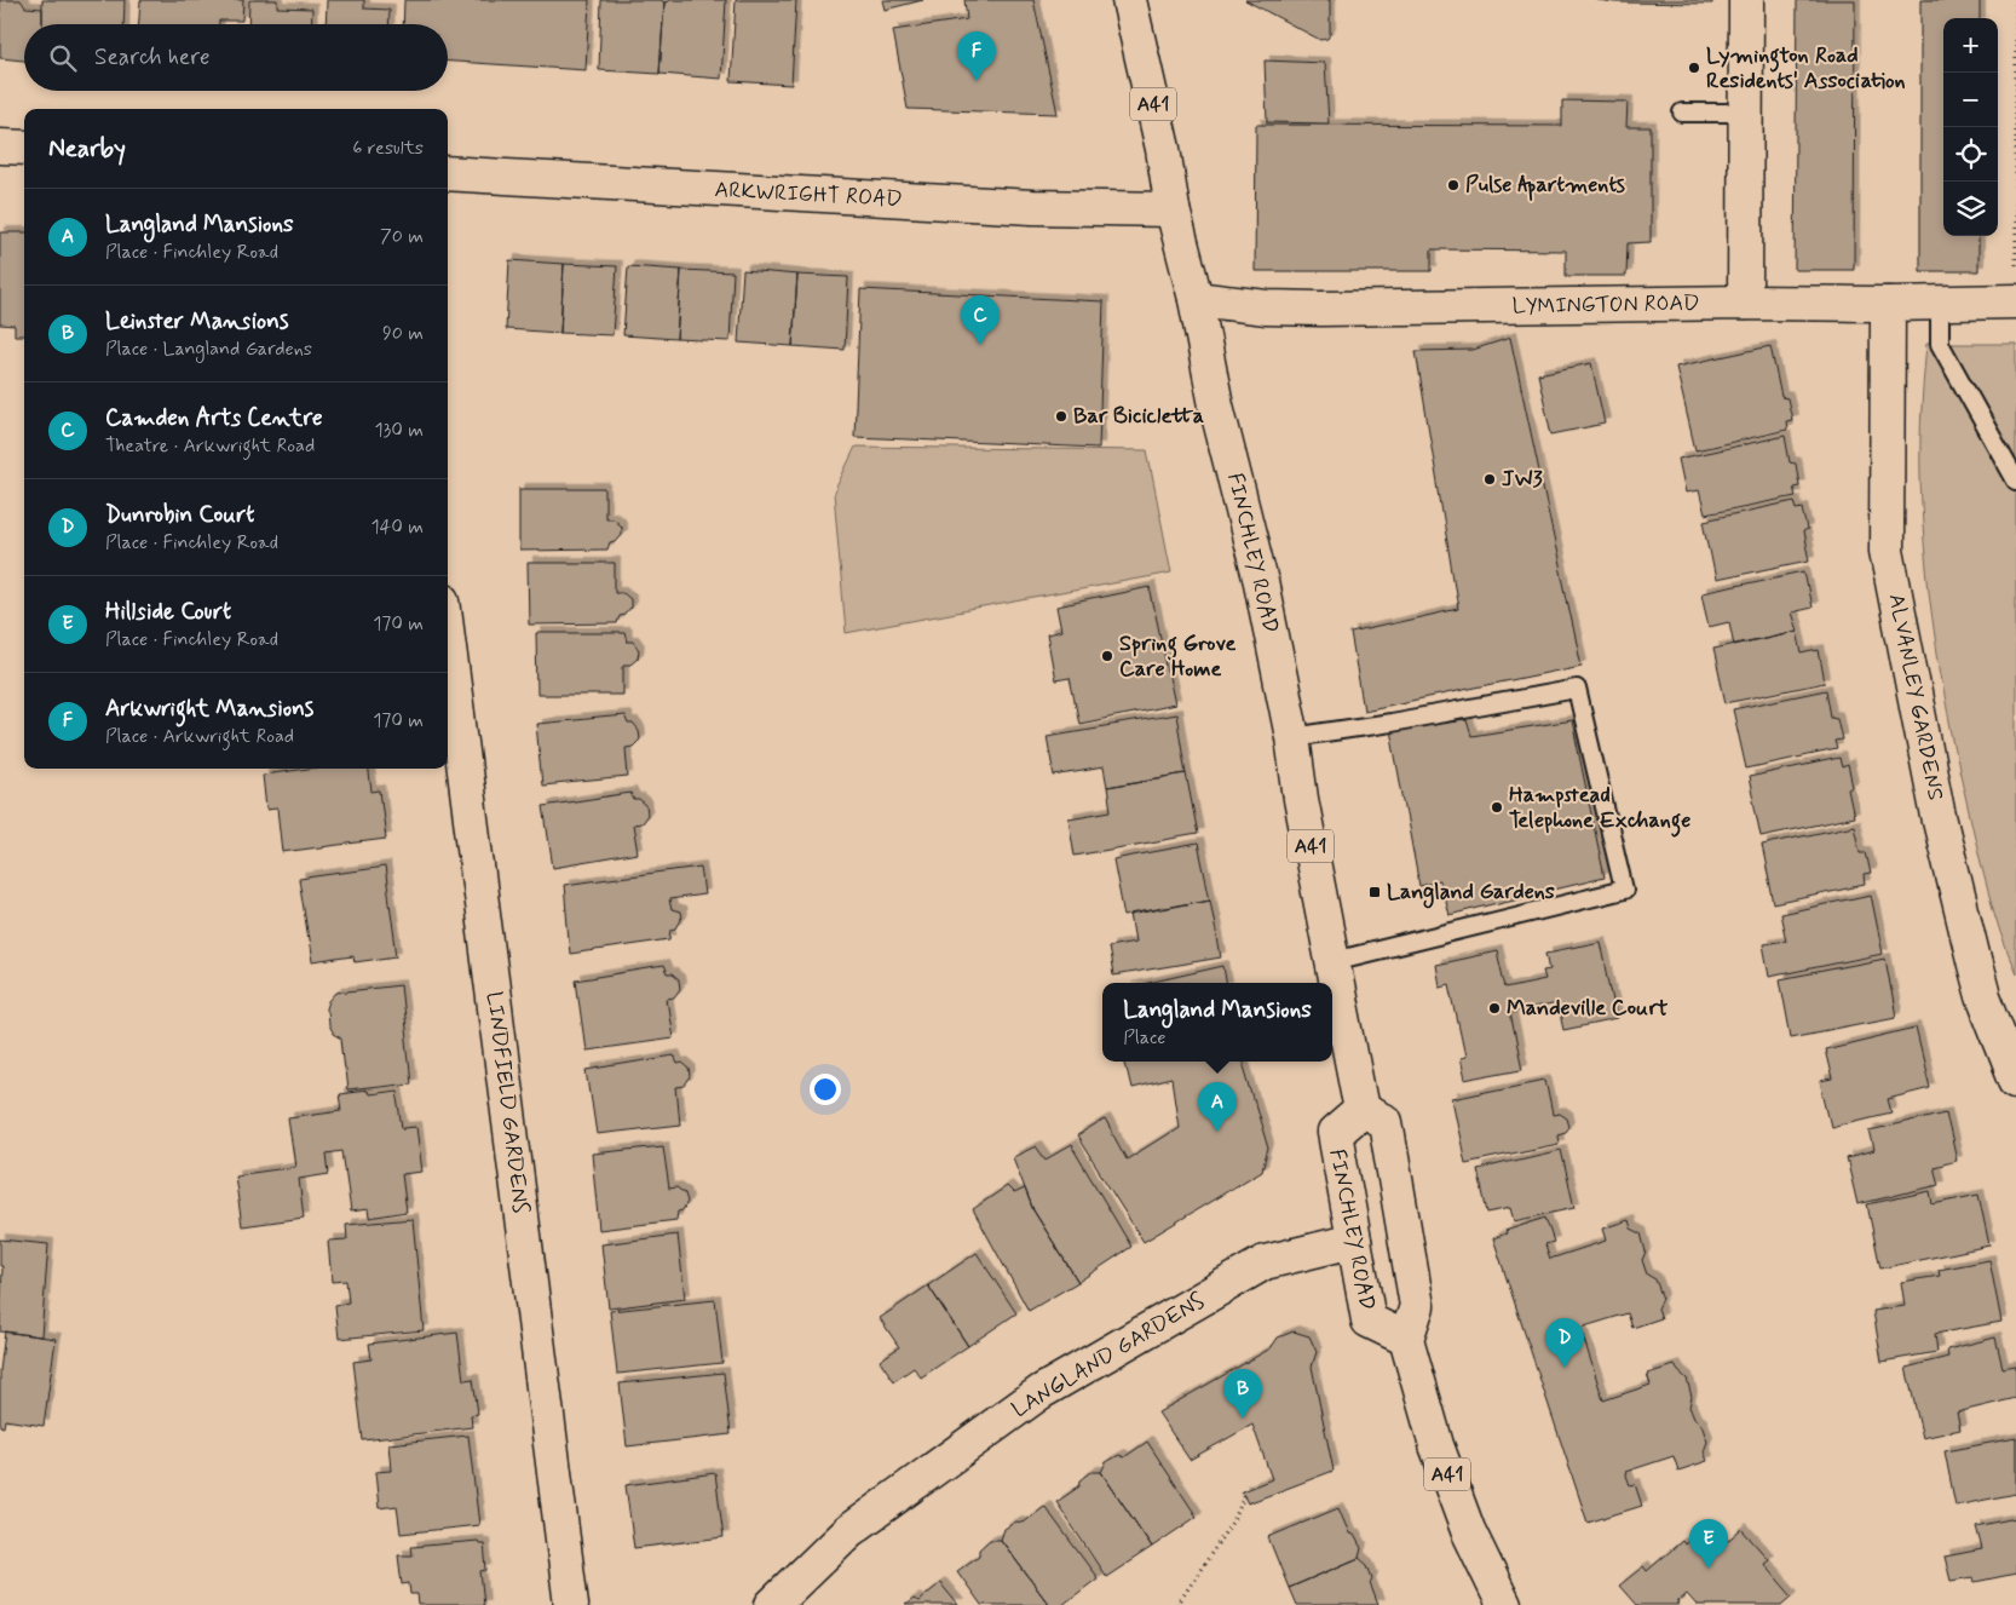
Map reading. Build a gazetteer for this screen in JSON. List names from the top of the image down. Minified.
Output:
{"streets":{"main road":["A41","ARKWRIGHT ROAD","LYMINGTON ROAD","FINCHLEY ROAD","ALVANLEY GARDENS","LINDFIELD GARDENS","LANGLAND GARDENS"]},"crossings":[["A41","FINCHLEY ROAD"],["ARKWRIGHT ROAD","FINCHLEY ROAD"],["LYMINGTON ROAD","FINCHLEY ROAD"],["LYMINGTON ROAD","ALVANLEY GARDENS"],["FINCHLEY ROAD","LANGLAND GARDENS"]],"places":{"other":["Lymington Road Residents' Association","Pulse Apartments","Bar Bicicletta","JW3","Spring Grove Care Home","Hampstead Telephone Exchange","Mandeville Court"],"transit":["Langland Gardens"]},"page":{"map_buttons":["+","−"],"search":"Search here","pins":["F","C","A","D","B","E"],"heading":["Nearby","6 results"],"list":[{"mark":"A","name":"Langland Mansions","note":"Place · Finchley Road","value":"70 m"},{"mark":"B","name":"Leinster Mansions","note":"Place · Langland Gardens","value":"90 m"},{"mark":"C","name":"Camden Arts Centre","note":"Theatre · Arkwright Road","value":"130 m"},{"mark":"D","name":"Dunrobin Court","note":"Place · Finchley Road","value":"140 m"},{"mark":"E","name":"Hillside Court","note":"Place · Finchley Road","value":"170 m"},{"mark":"F","name":"Arkwright Mansions","note":"Place · Arkwright Road","value":"170 m"}],"popup":["Langland Mansions","Place"]}}
